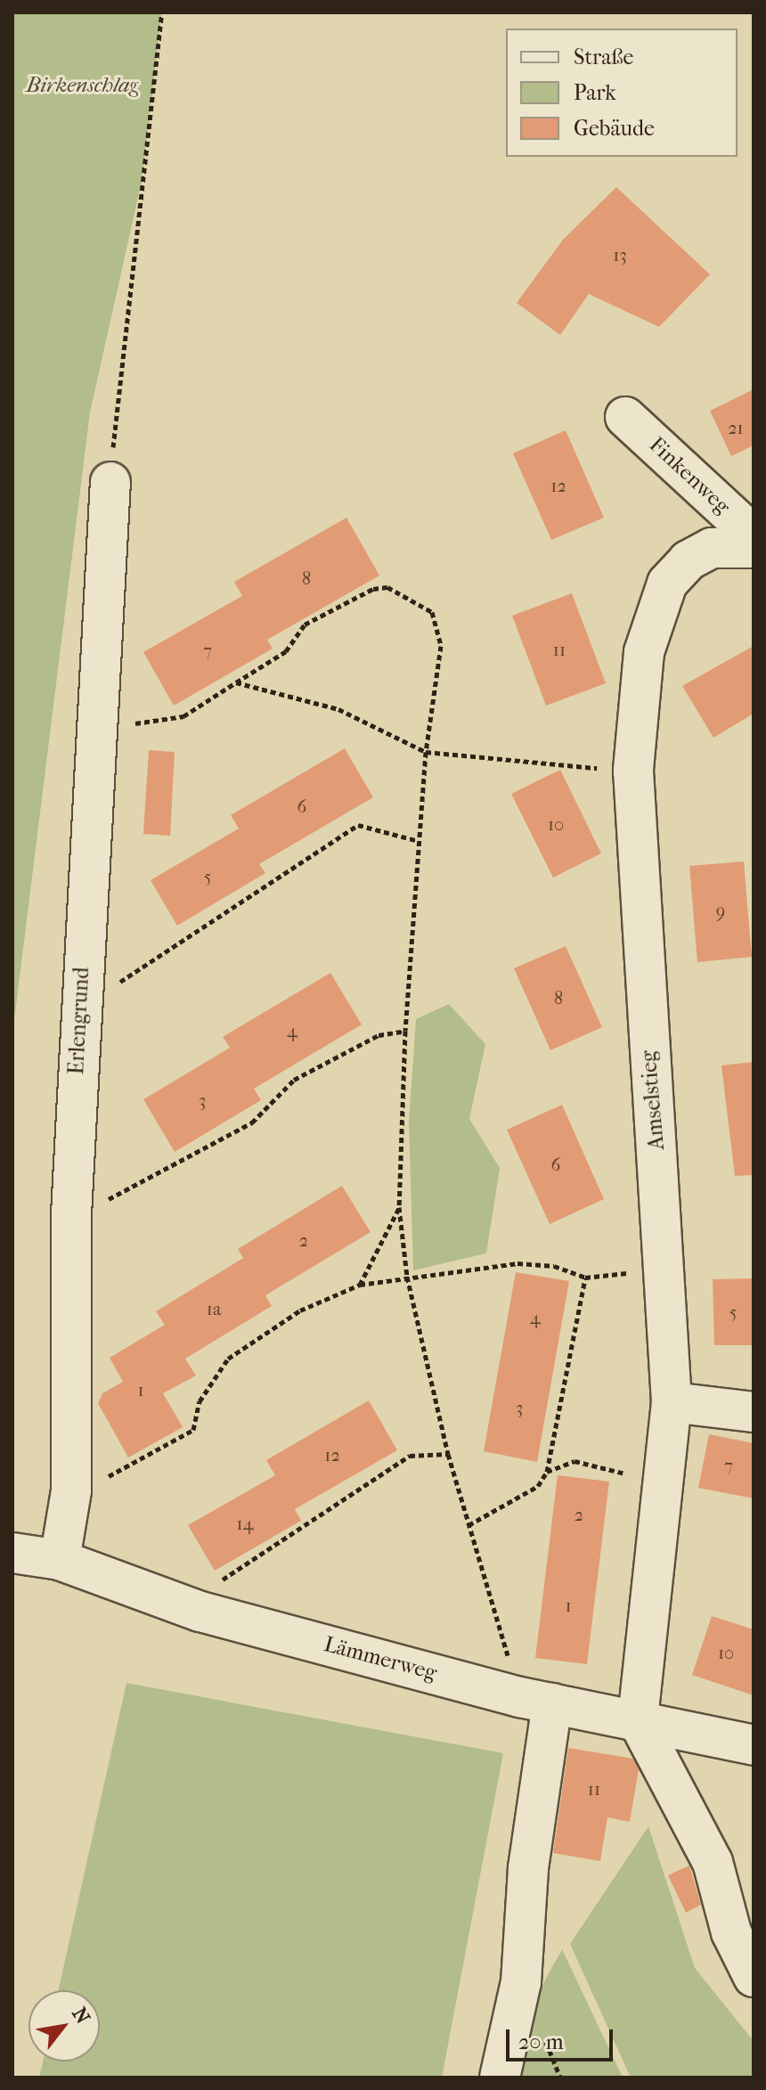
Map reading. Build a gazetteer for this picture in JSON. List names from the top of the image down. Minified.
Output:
{"streets":{"street":["Finkenweg","Erlengrund","Amselstieg","Lämmerweg"]},"crossings":[["Erlengrund","Lämmerweg"],["Amselstieg","Lämmerweg"]],"parks":["Birkenschlag"],"house_numbers":["13","21","12","8","11","7","6","10","5","9","8","4","3","6","2","1a","5","4","1","3","12","7","2","14","1","10","11"],"legend":["Straße","Park","Gebäude"],"scale_bar":"20 m","north":"top right"}
